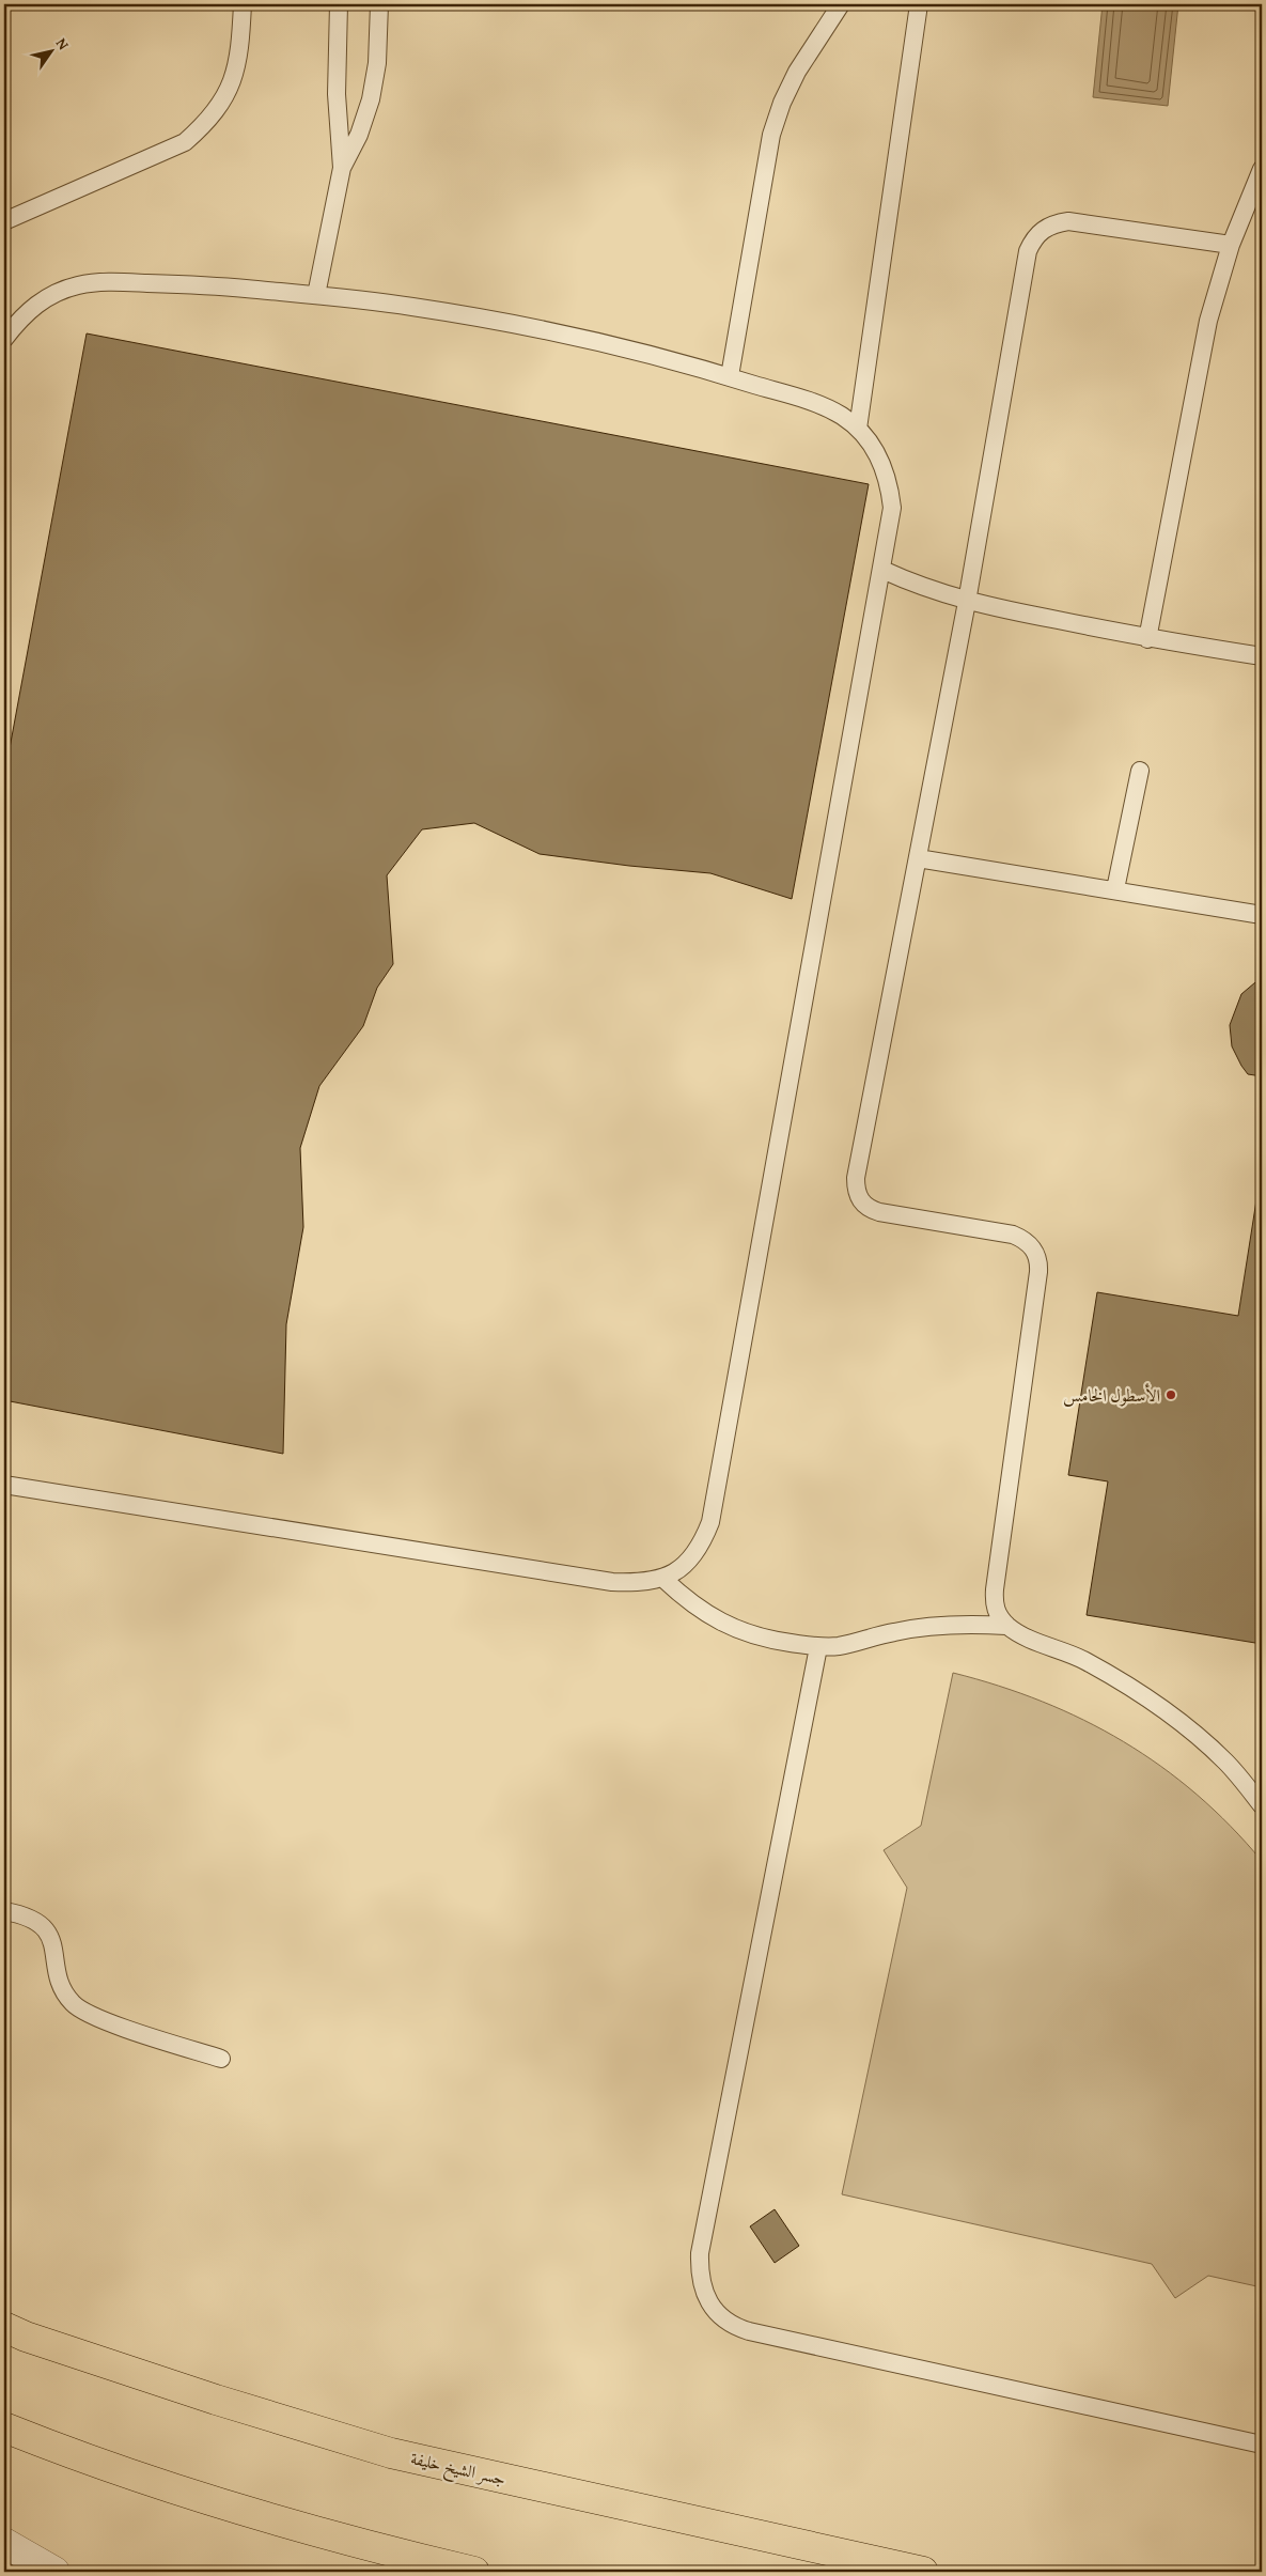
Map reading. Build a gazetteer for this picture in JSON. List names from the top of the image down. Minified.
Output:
{"streets":{"highway":["جسر الشيخ خليفة"]},"places":["الأسطول الخامس"],"north":"top right"}
